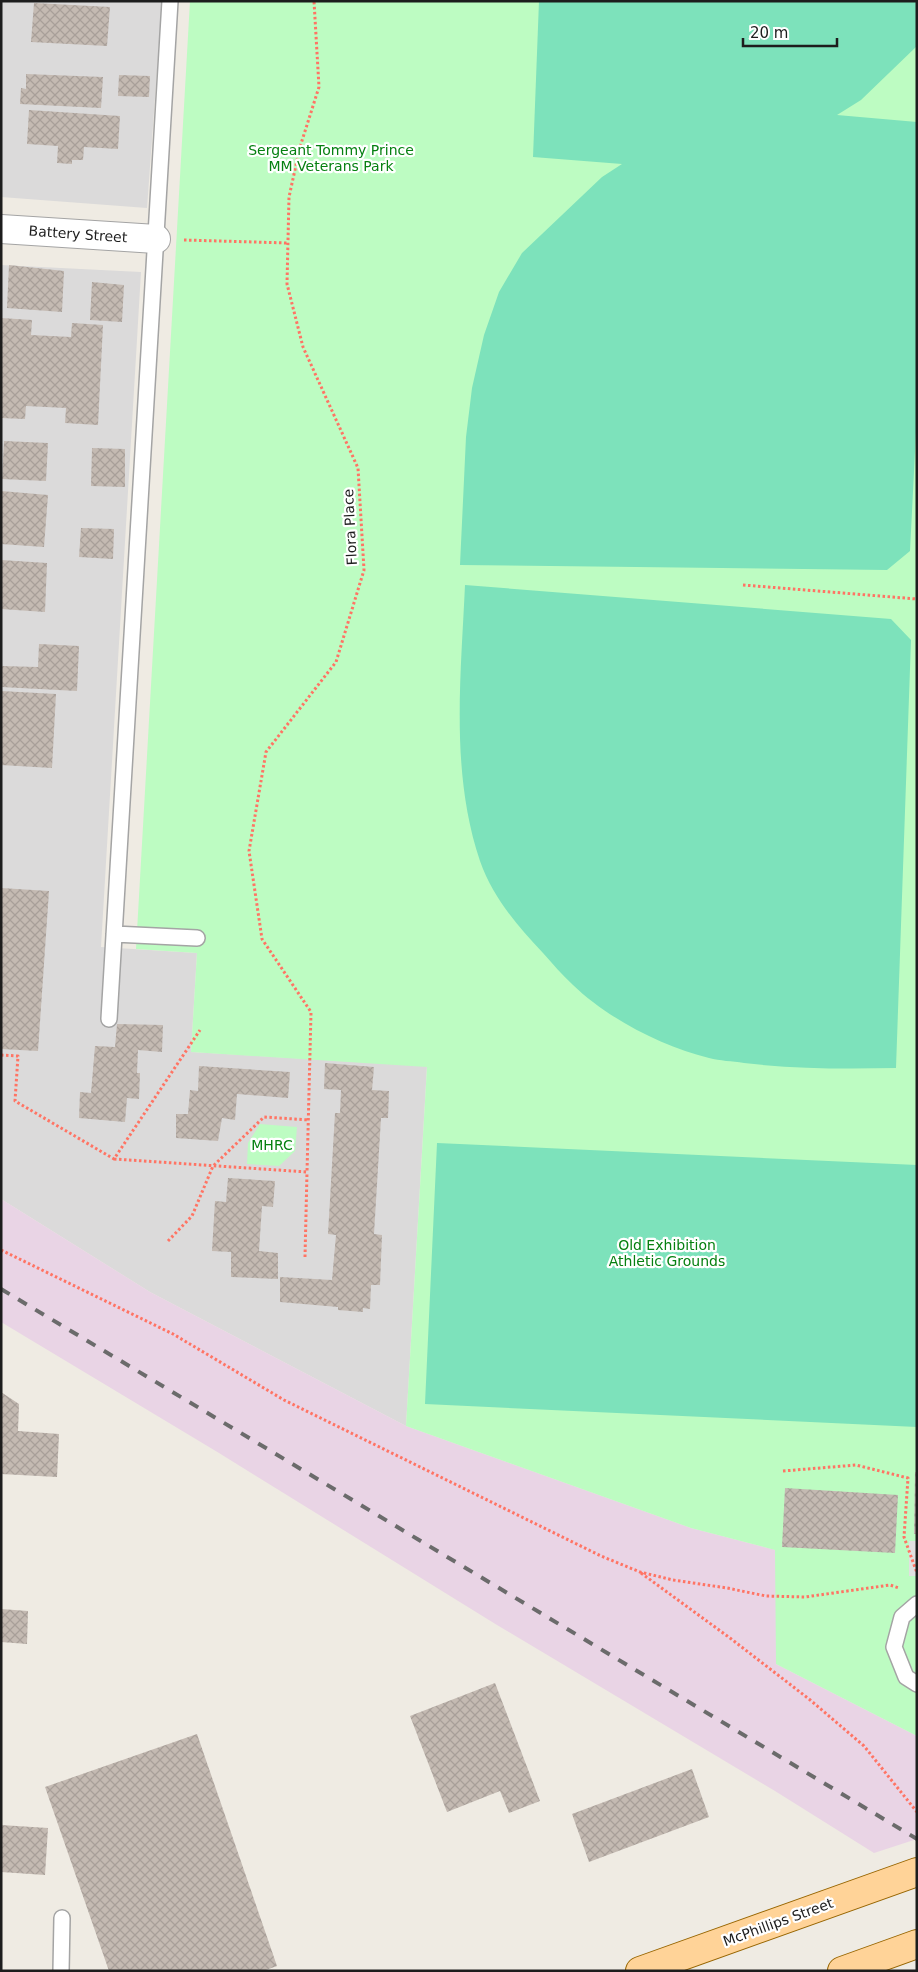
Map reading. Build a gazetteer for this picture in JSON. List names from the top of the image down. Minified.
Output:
{"streets":{"main road":["McPhillips Street"],"street":["Battery Street"],"path":["Flora Place"]},"parks":["Sergeant Tommy Prince MM Veterans Park","MHRC","Old Exhibition Athletic Grounds"],"scale_bar":"20 m"}
